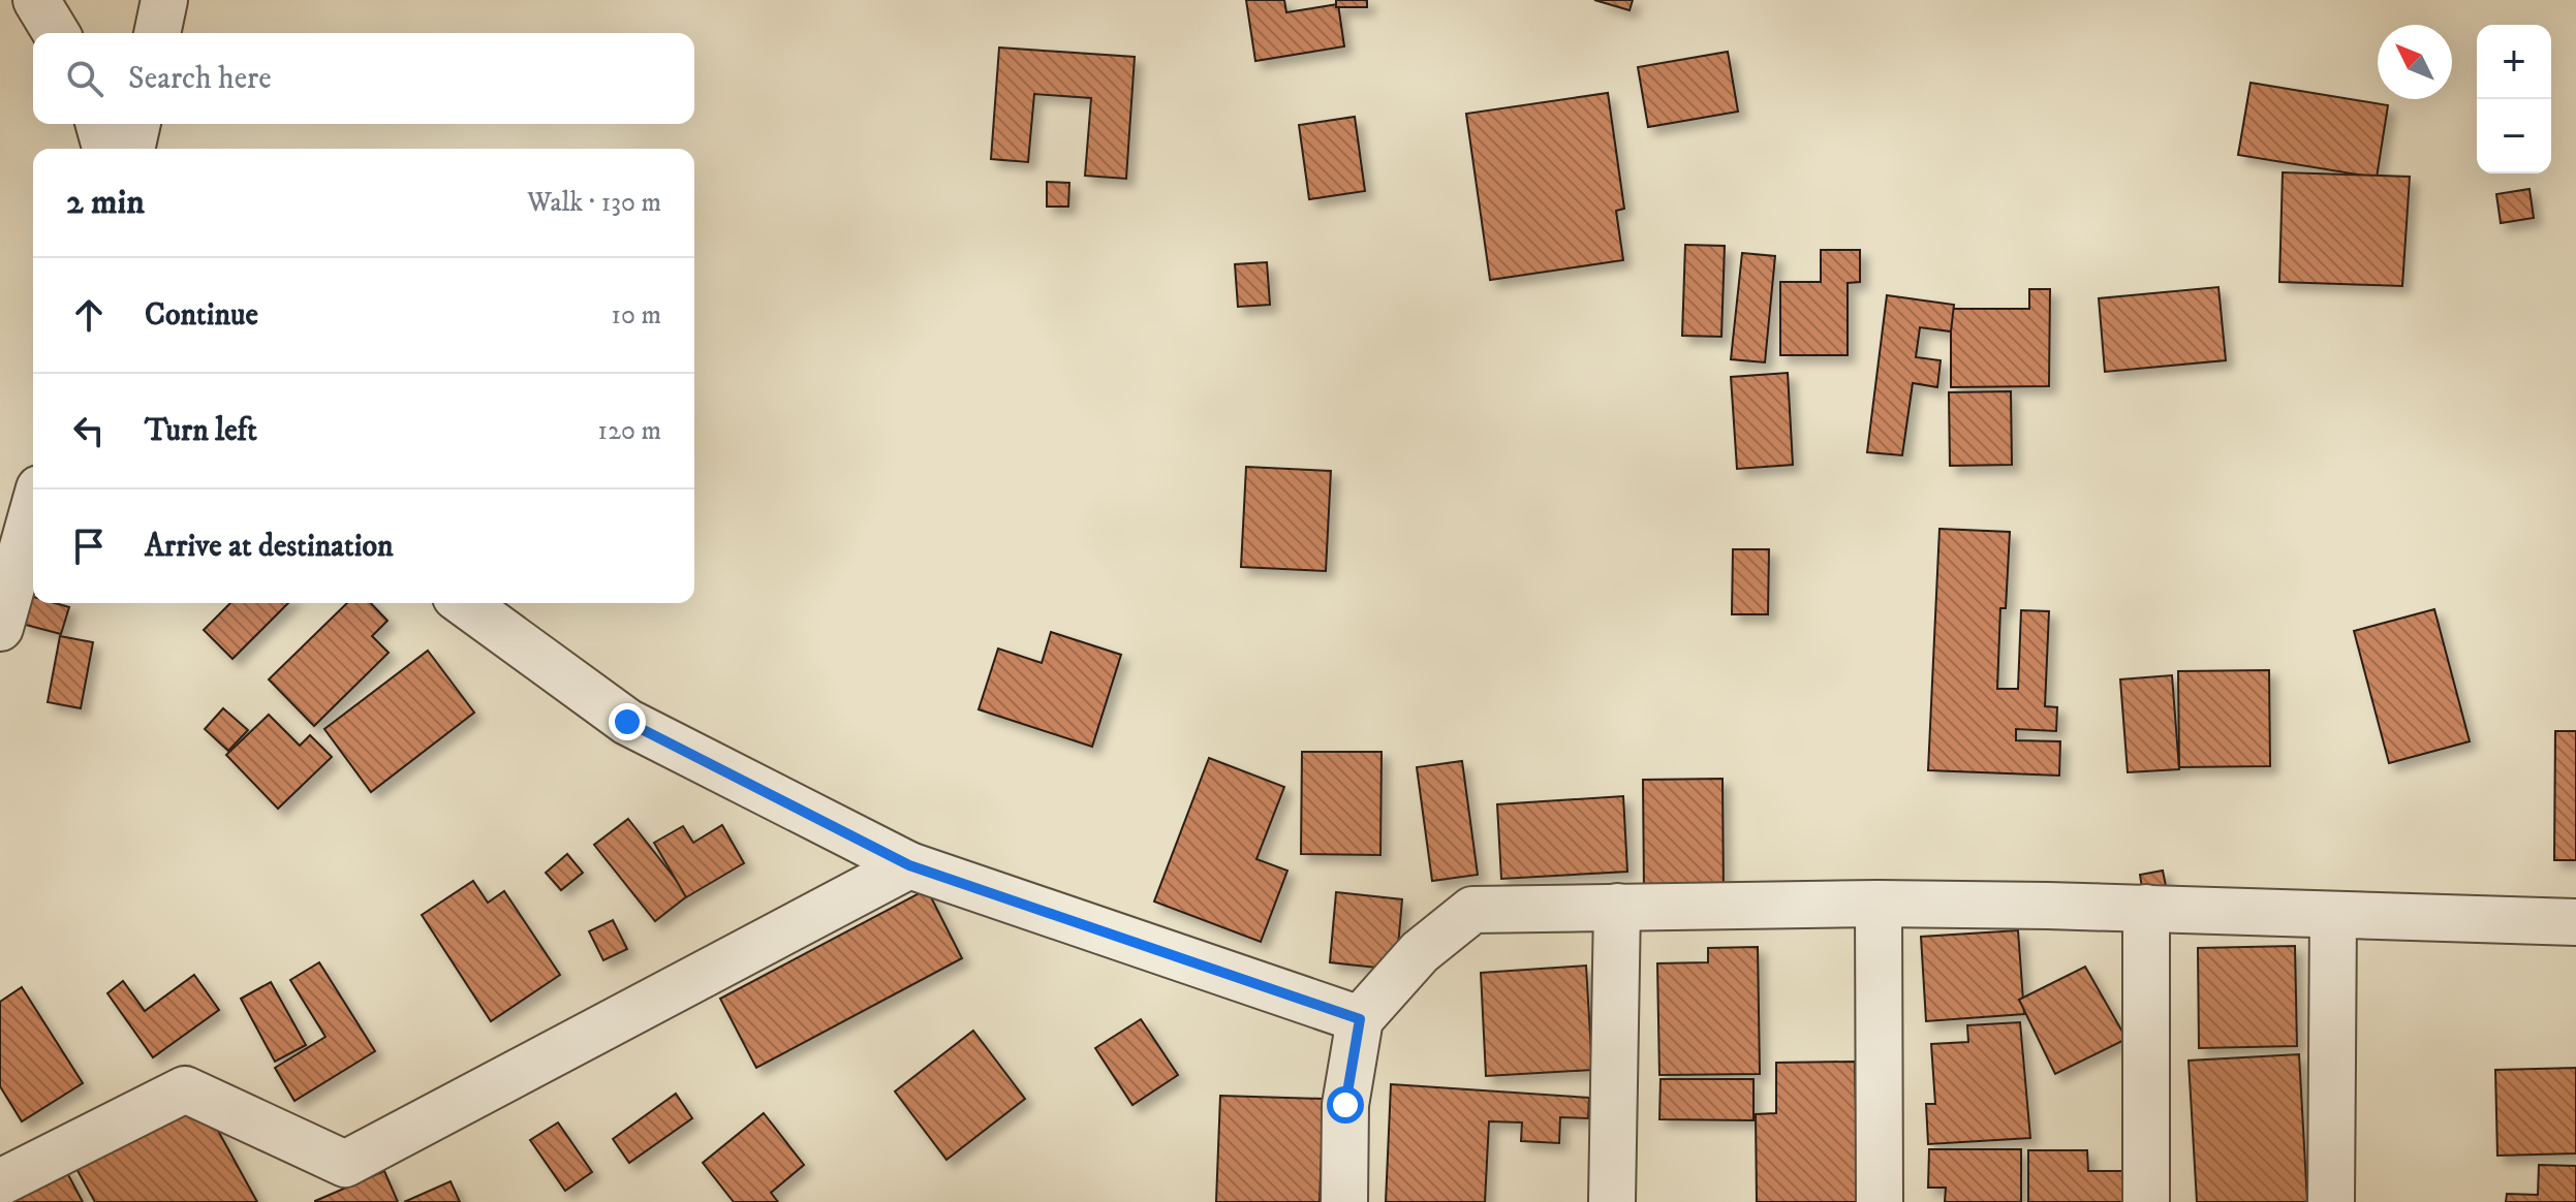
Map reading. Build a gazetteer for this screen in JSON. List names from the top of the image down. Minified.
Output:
{"north":"top left","page":{"map_buttons":["+","−"],"search":"Search here","heading":["2 min","Walk · 130 m"],"list":[["Continue","10 m"],["Turn left","120 m"],"Arrive at destination"]}}
